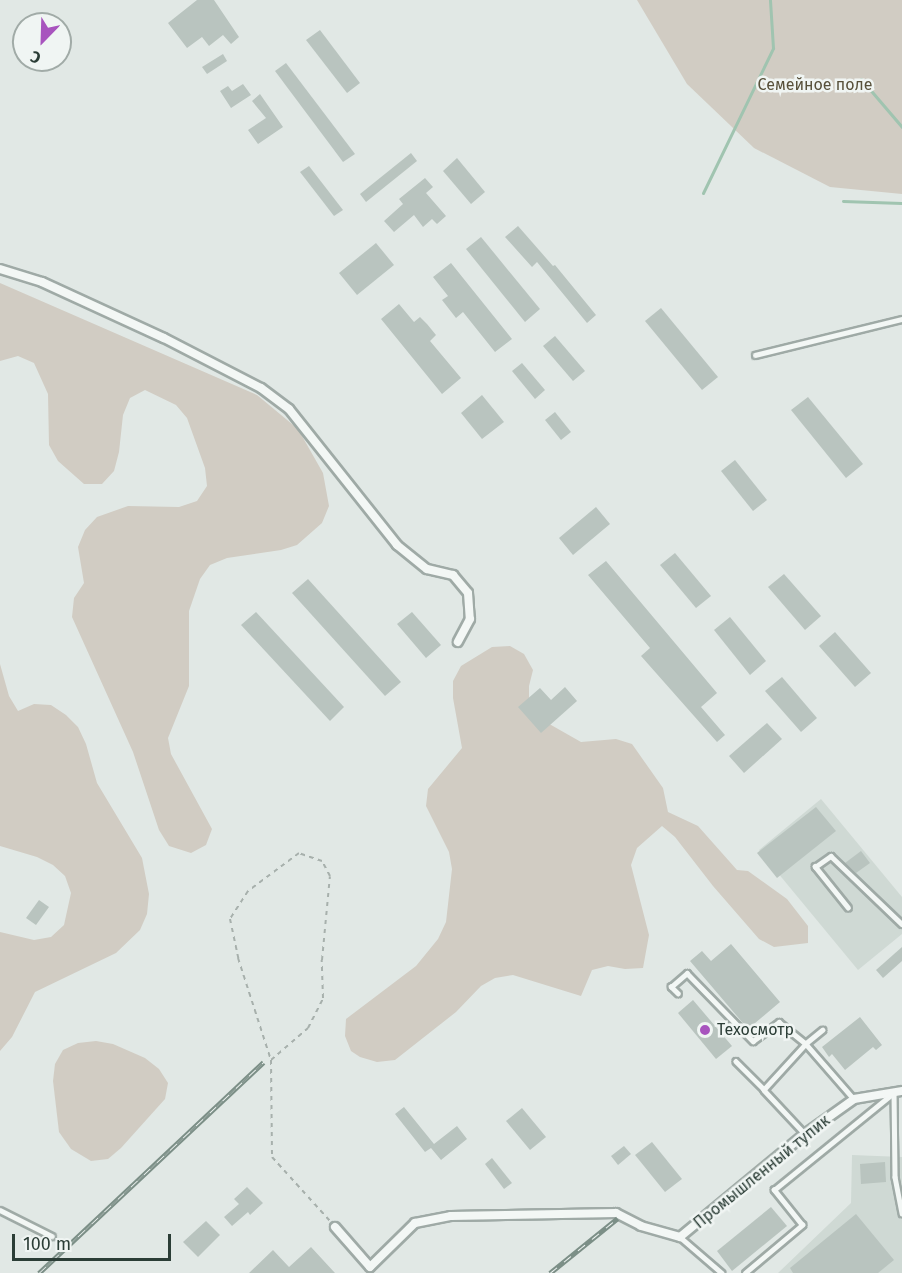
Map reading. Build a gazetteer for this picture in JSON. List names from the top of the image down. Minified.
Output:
{"streets":{"street":["Промышленный тупик"]},"parks":["Семейное поле"],"places":["Техосмотр"],"scale_bar":"100 m","north":"bottom left"}
